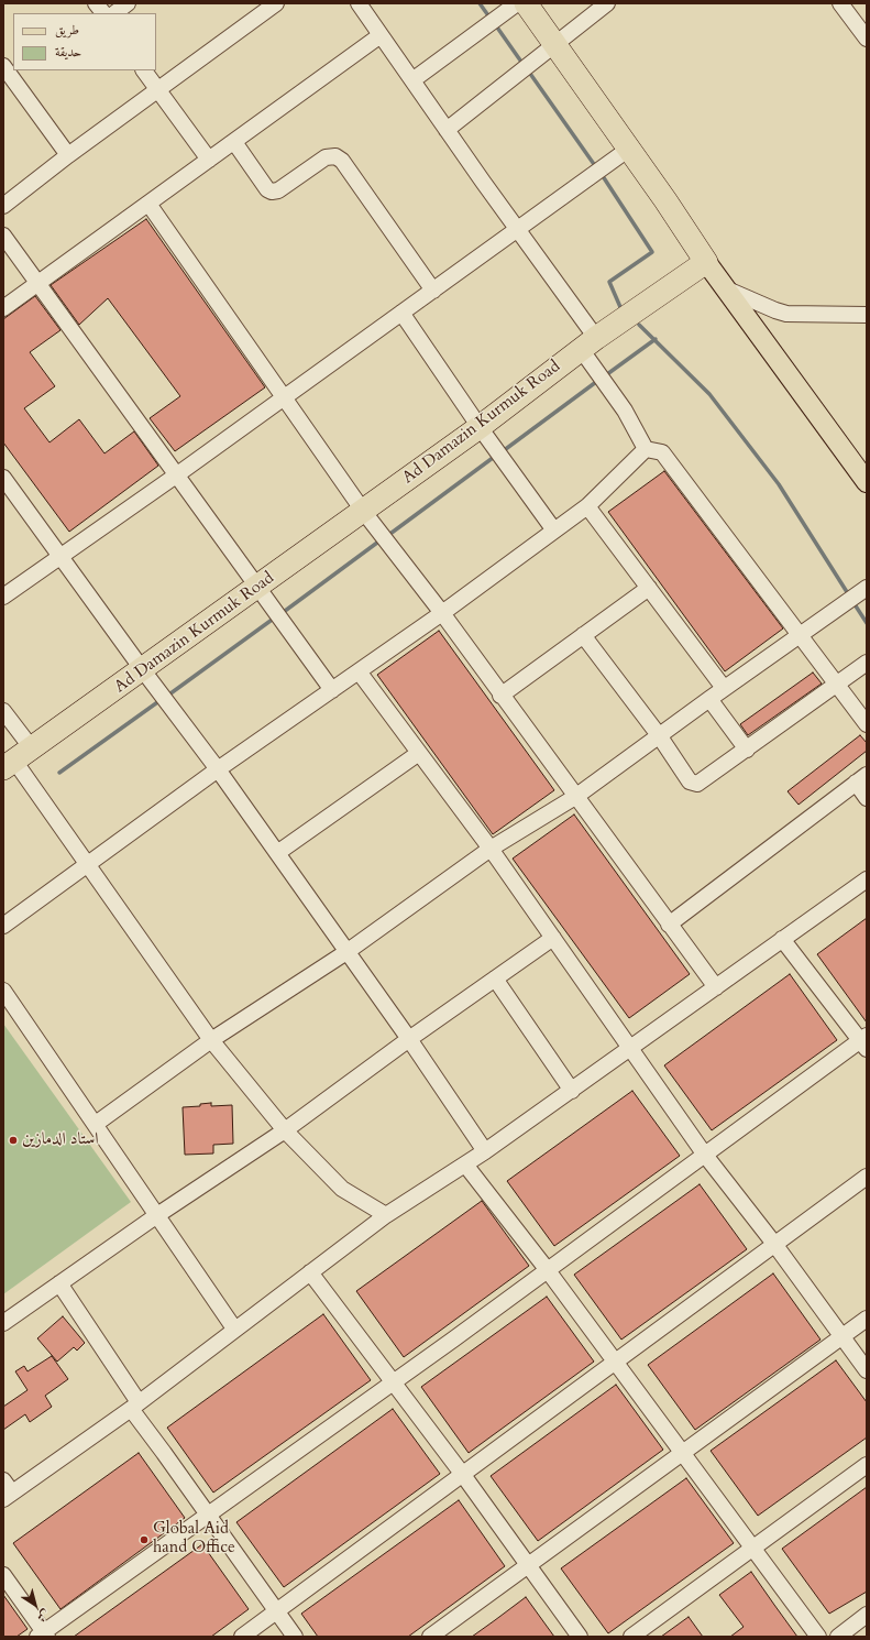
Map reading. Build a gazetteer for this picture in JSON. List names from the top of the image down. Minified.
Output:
{"streets":{"highway":["Ad Damazin Kurmuk Road"]},"places":["استاد الدمازين","Global Aid hand Office"],"legend":["طريق","حديقة"],"north":"bottom right"}
